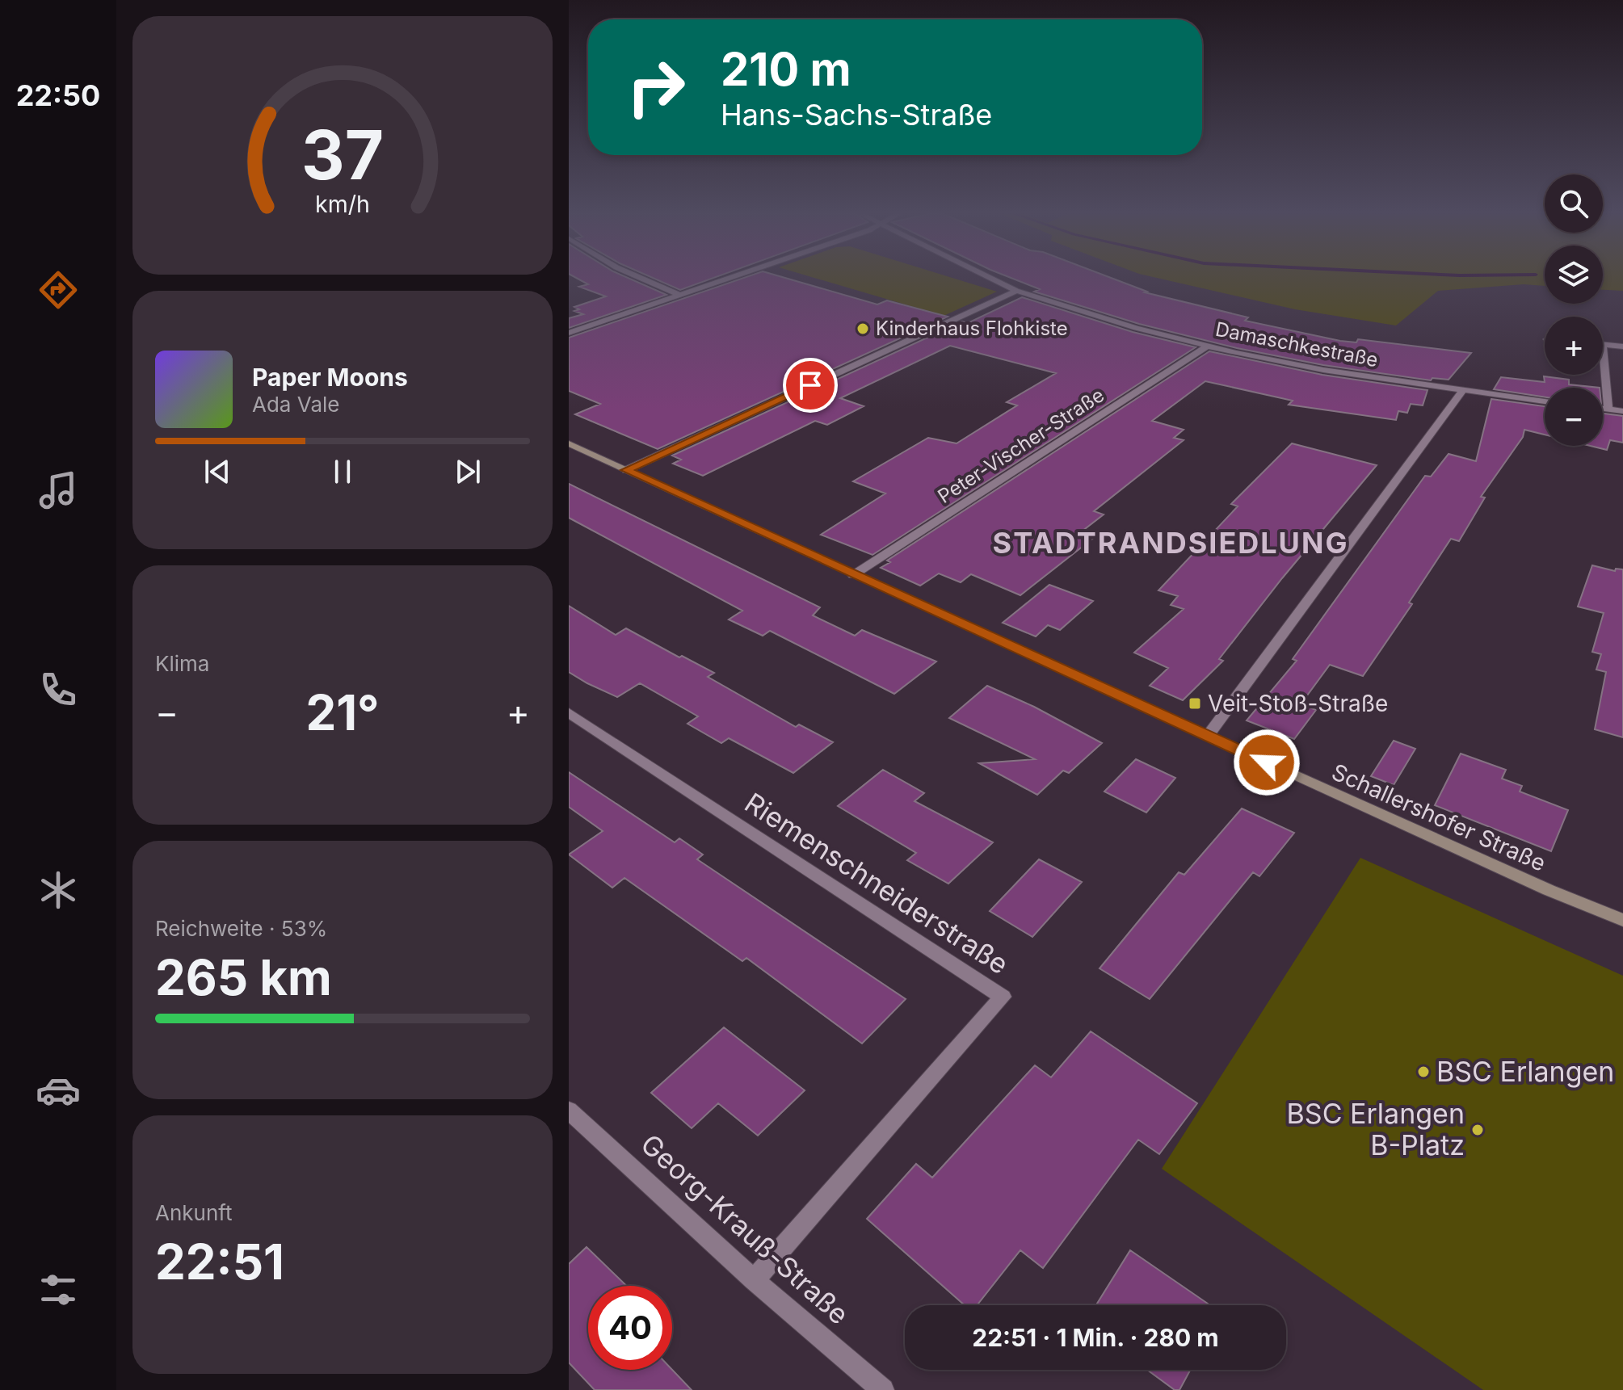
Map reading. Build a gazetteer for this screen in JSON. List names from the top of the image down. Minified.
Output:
{"streets":{"street":["Damaschkestraße","Peter-Vischer-Straße","Schallershofer Straße","Riemenschneiderstraße","Georg-Krauß-Straße"]},"crossings":[["Damaschkestraße","Peter-Vischer-Straße"],["Peter-Vischer-Straße","Schallershofer Straße"],["Riemenschneiderstraße","Georg-Krauß-Straße"]],"districts":["STADTRANDSIEDLUNG"],"places":{"other":["Kinderhaus Flohkiste","BSC Erlangen","BSC Erlangen B-Platz"],"transit":["Veit-Stoß-Straße"]},"page":{"tabs":"22:50","turn":["210 m","Hans-Sachs-Straße"],"map_buttons":["+","−"],"song":["Paper Moons","Ada Vale"],"tile":["Klima",["Reichweite · 53%","265 km"],["Ankunft","22:51"]],"heat":["−","21°","+"],"limit":"40","trip":"22:51 · 1 Min. · 280 m","gauge":["37","km/h"]}}
